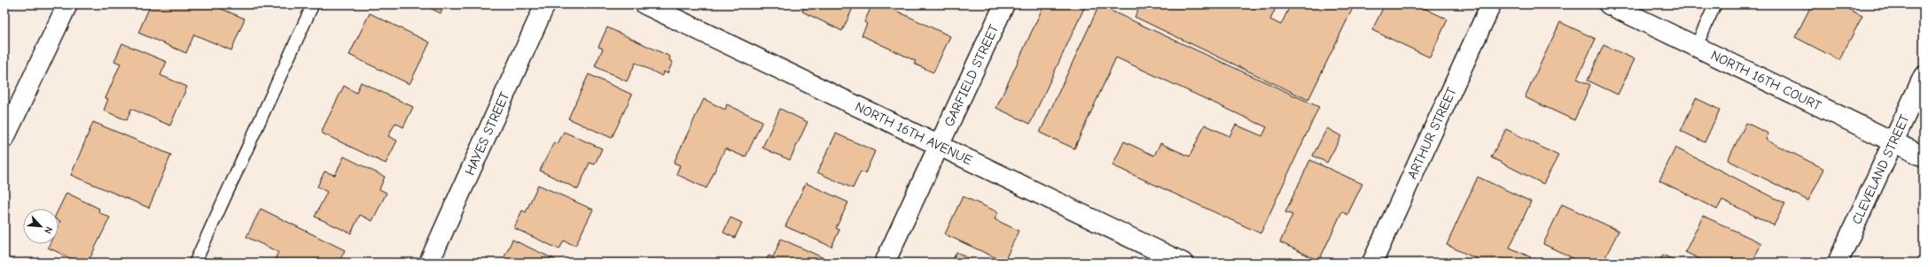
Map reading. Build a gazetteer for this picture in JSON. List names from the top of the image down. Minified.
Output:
{"streets":{"street":["GARFIELD STREET","NORTH 16TH COURT","HAYES STREET","NORTH 16TH AVENUE","ARTHUR STREET","CLEVELAND STREET"]},"crossings":[["GARFIELD STREET","NORTH 16TH AVENUE"],["NORTH 16TH COURT","CLEVELAND STREET"]],"north":"bottom right"}
